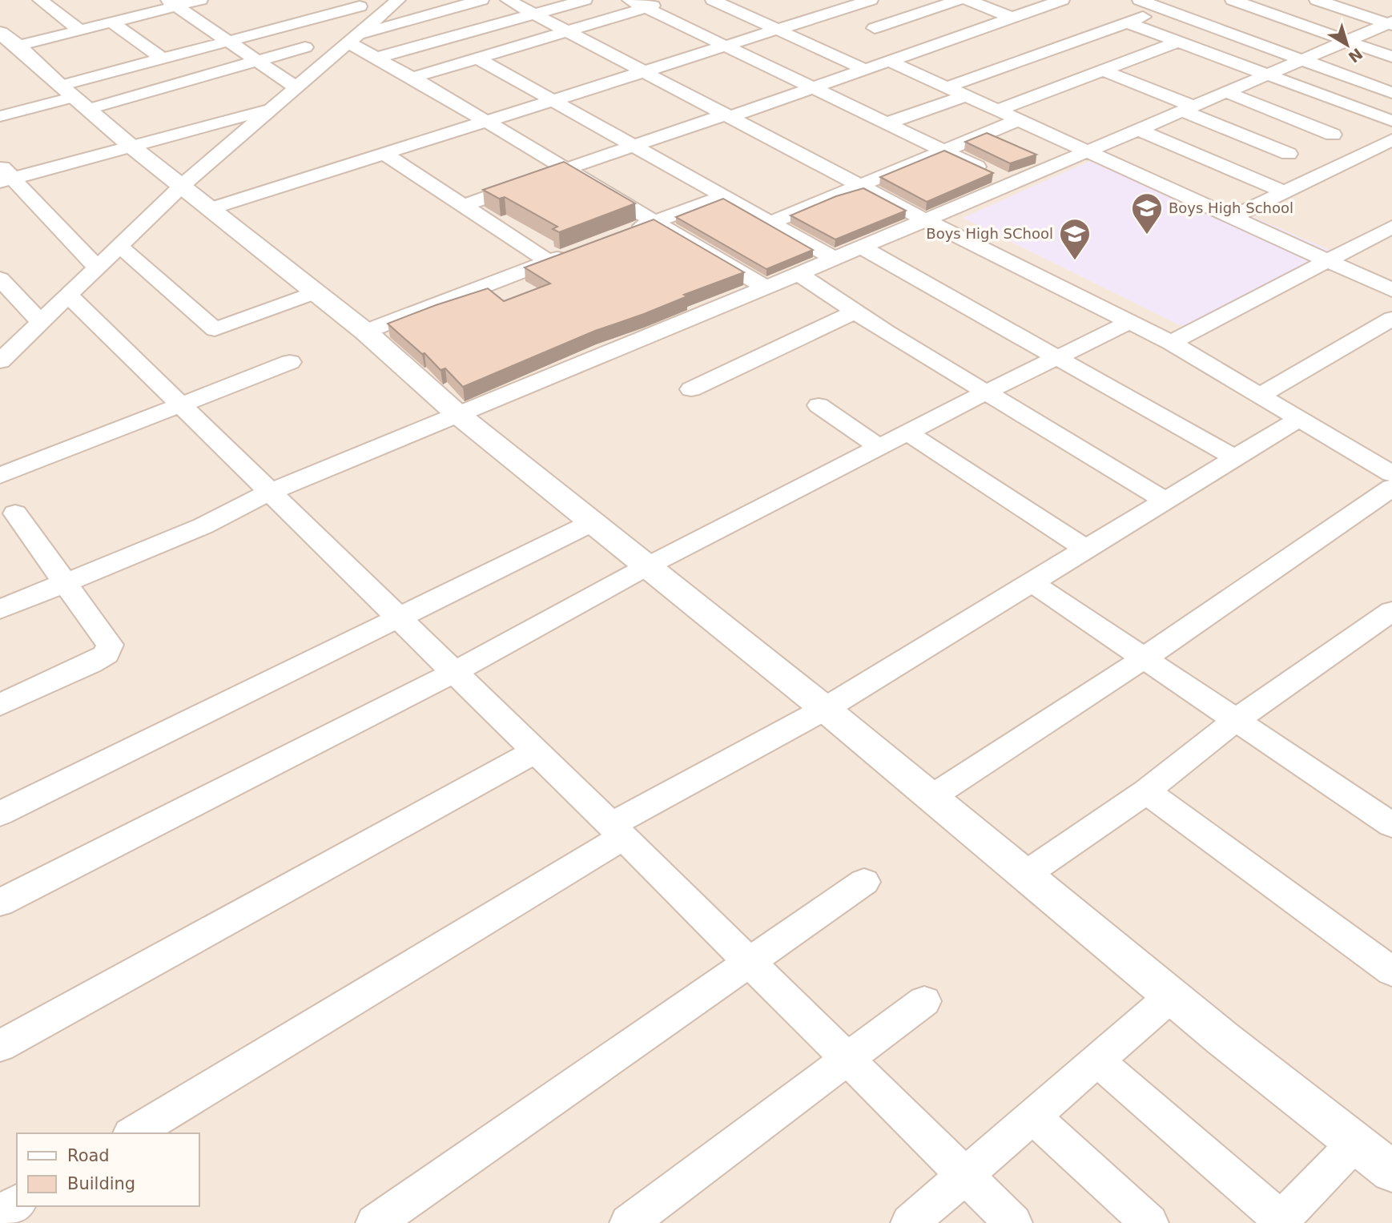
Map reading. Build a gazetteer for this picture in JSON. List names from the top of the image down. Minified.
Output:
{"places":{"school or university":["Boys High School","Boys High SChool"]},"legend":["Road","Building"],"north":"bottom right"}
